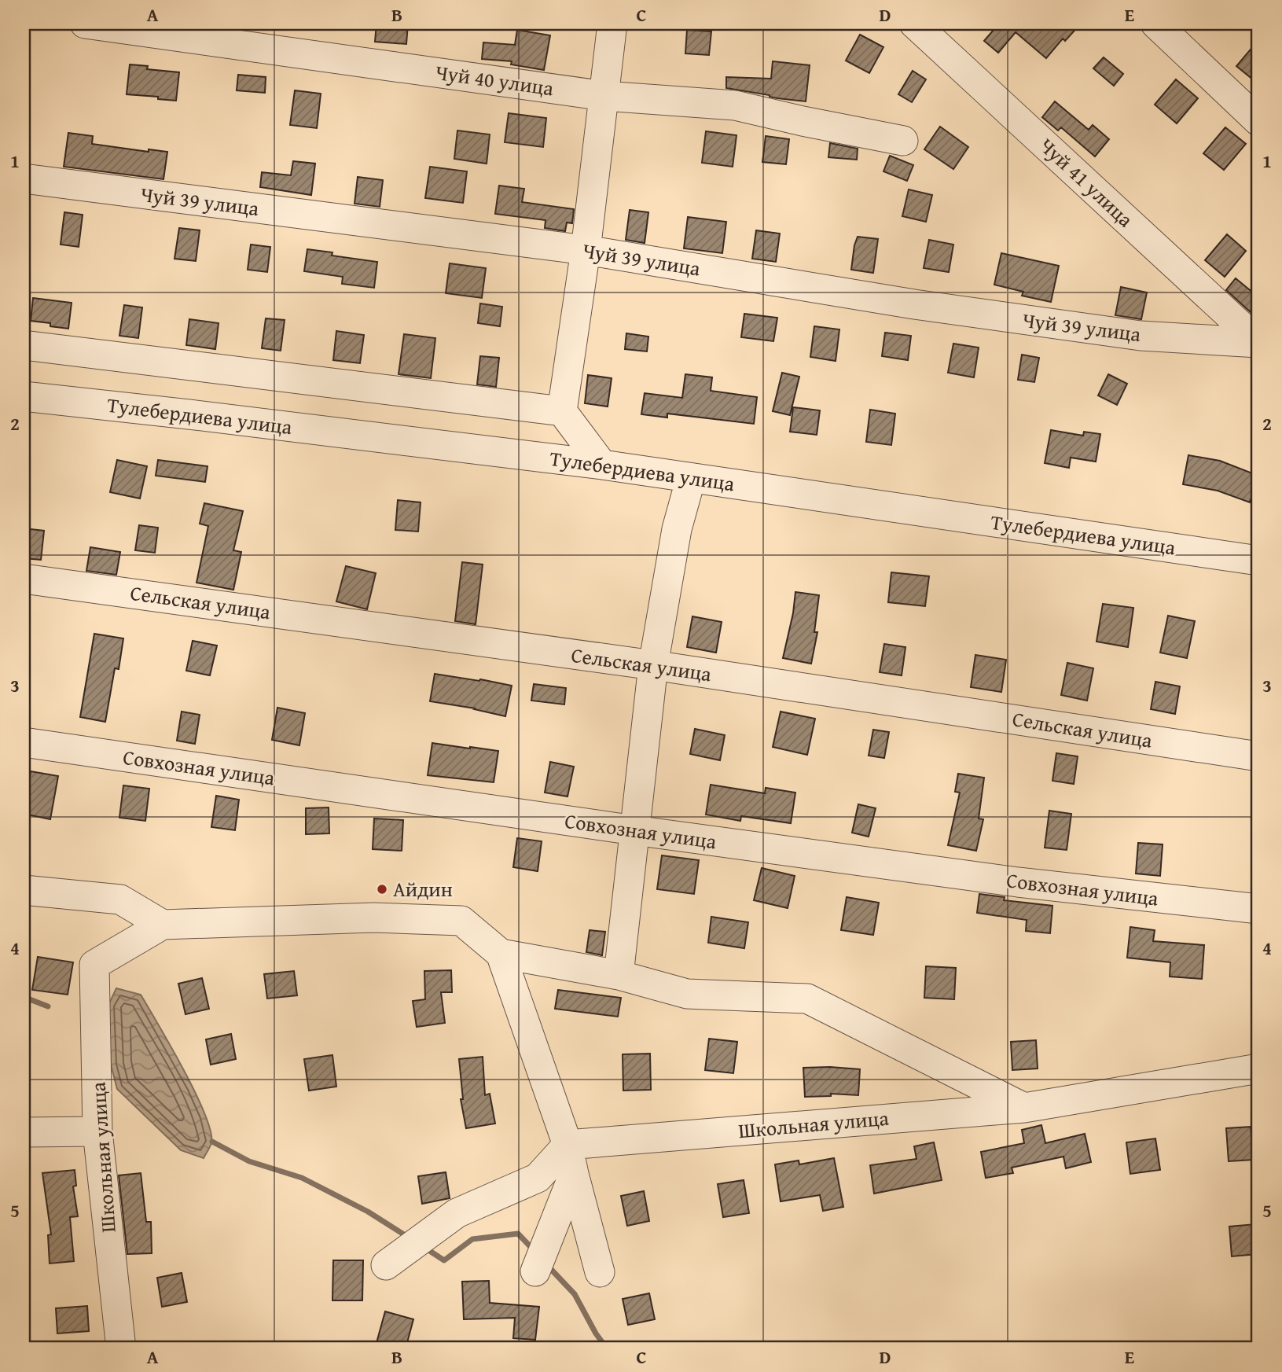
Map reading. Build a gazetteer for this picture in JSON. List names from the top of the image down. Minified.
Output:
{"streets":{"street":["Чуй 40 улица","Чуй 41 улица","Чуй 39 улица","Тулебердиева улица","Сельская улица","Совхозная улица","Школьная улица"]},"crossings":[["Чуй 41 улица","Чуй 39 улица"]],"places":["Айдин"],"grid":{"columns":["A","B","C","D","E"],"rows":["1","2","3","4","5"]}}
